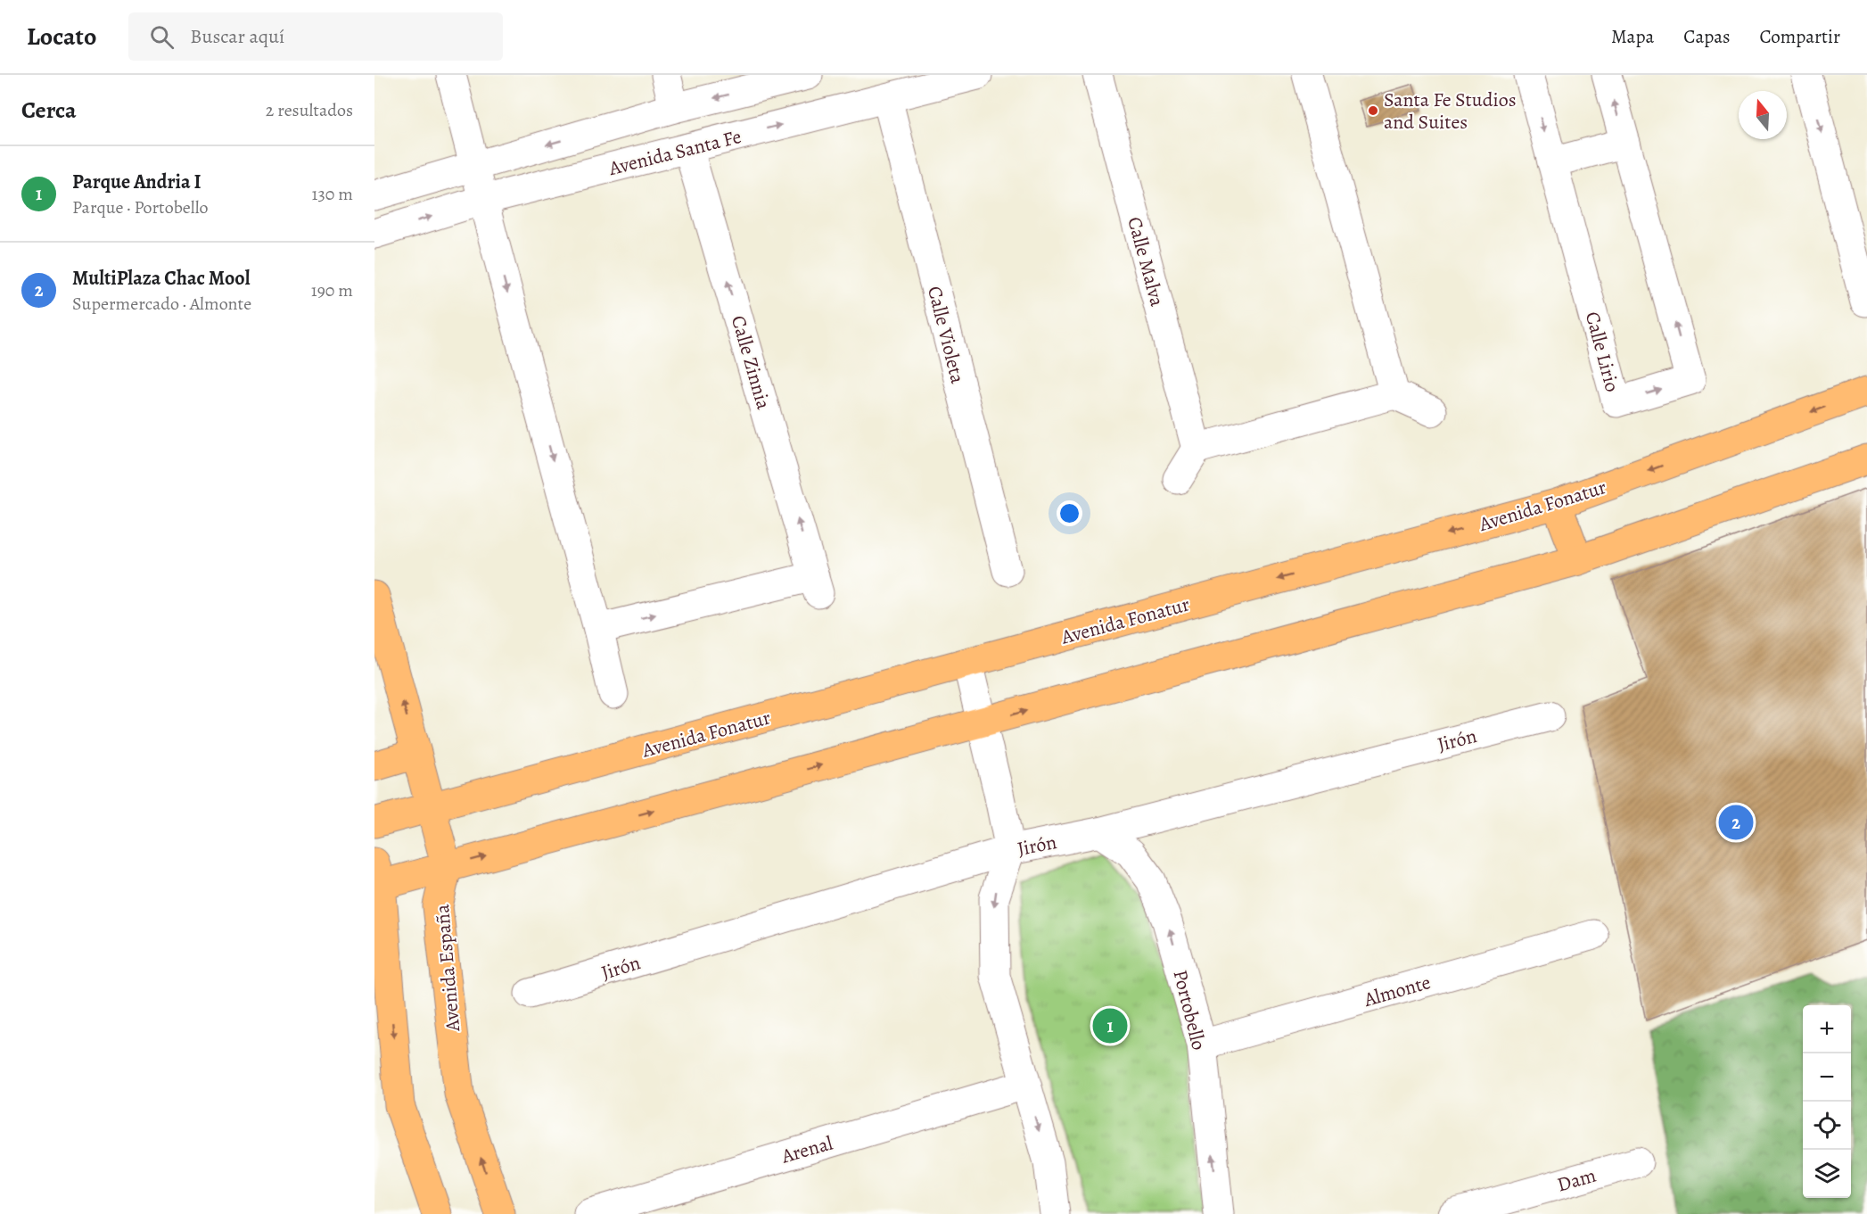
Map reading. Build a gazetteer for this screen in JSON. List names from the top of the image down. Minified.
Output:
{"streets":{"main road":["Avenida Fonatur","Avenida España"],"street":["Avenida Santa Fe","Calle Malva","Calle Violeta","Calle Lirio","Calle Zinnia","Jirón","Almonte","Portobello","Arenal","Dam"]},"crossings":[["Avenida Santa Fe","Calle Violeta"],["Avenida Santa Fe","Calle Zinnia"],["Avenida Fonatur","Avenida España"],["Jirón","Portobello"],["Almonte","Portobello"]],"places":["Santa Fe Studios and Suites"],"north":"top","page":{"header":"Locato","search":"Buscar aquí","nav":["Mapa","Capas","Compartir"],"heading":["Cerca","2 resultados"],"list":[{"mark":"1","name":"Parque Andria I","note":"Parque · Portobello","value":"130 m"},{"mark":"2","name":"MultiPlaza Chac Mool","note":"Supermercado · Almonte","value":"190 m"}],"pins":["2","1"],"map_buttons":["+","−"]}}
